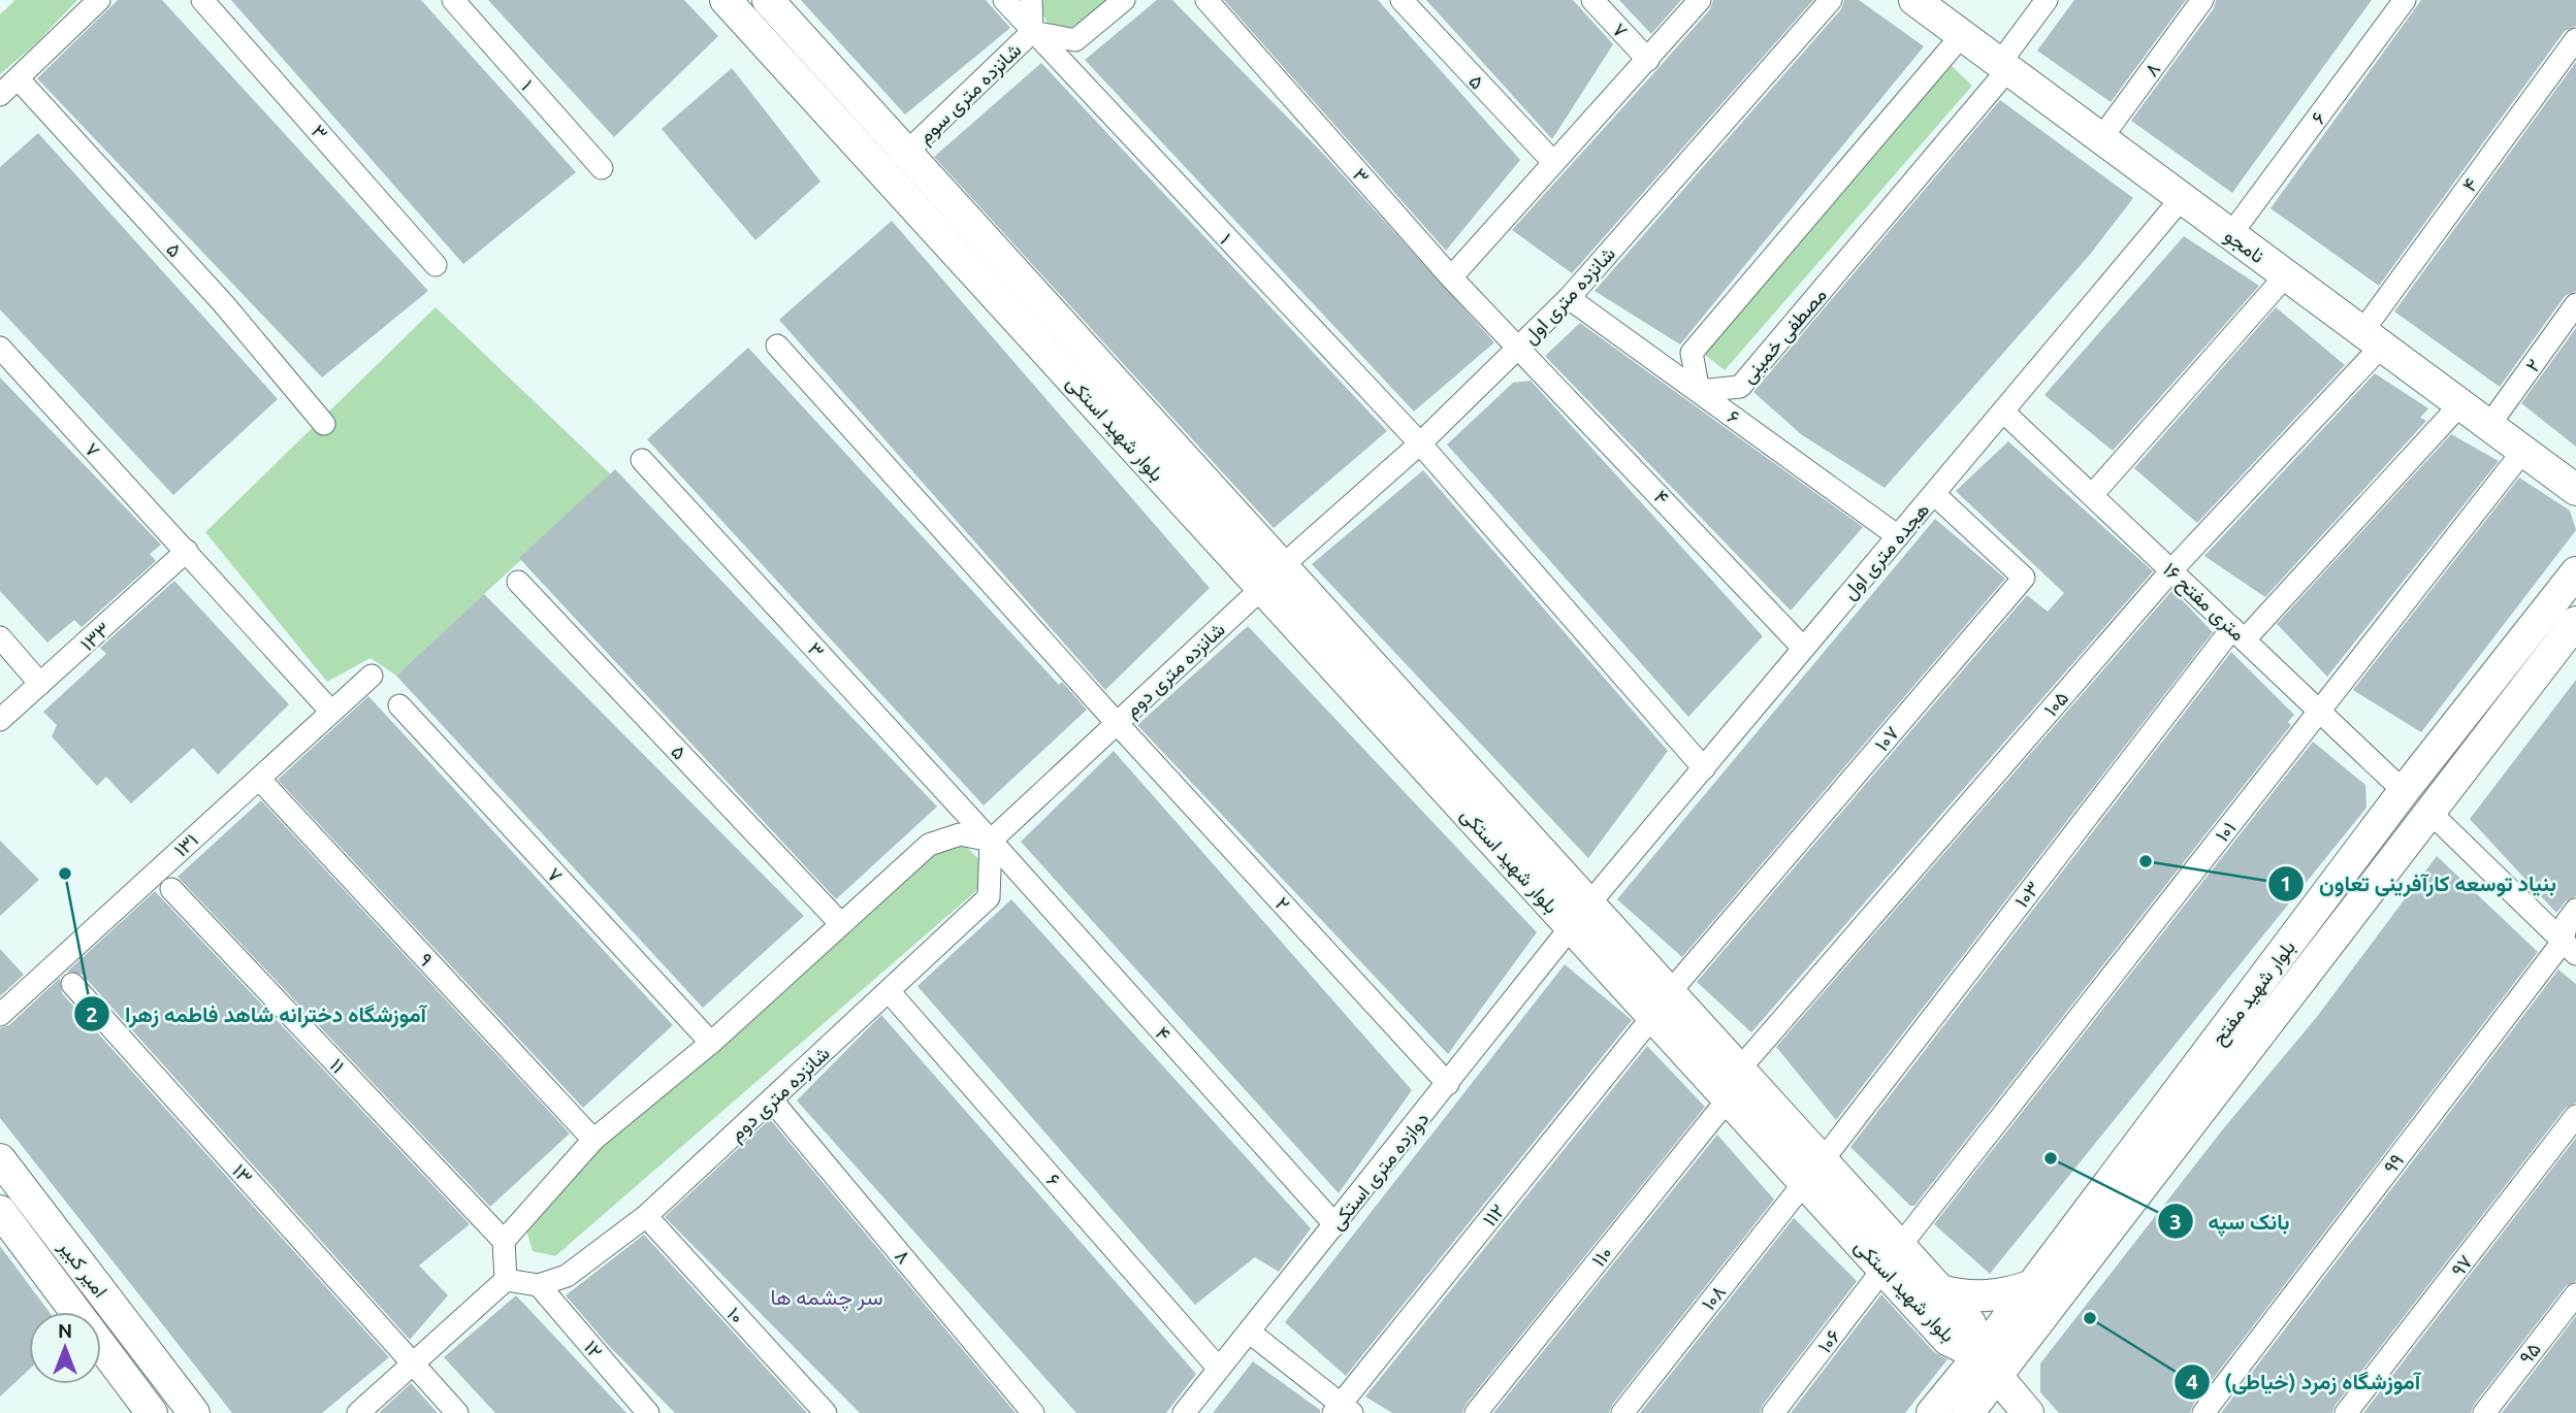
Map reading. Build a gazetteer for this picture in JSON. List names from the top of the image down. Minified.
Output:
{"streets":{"main road":["نامجو","بلوار شهید استکی","بلوار شهید مفتح","امیر کبیر"],"street":["۷","۸","۵","۱","شانزده متری سوم","۶","۳","۴","شانزده متری اول","مصطفی خمینی","۲","هجده متری اول","۱۶ متری مفتح","۱۳۳","شانزده متری دوم","۱۰۵","۱۰۷","۱۰۱","۱۳۱","۱۰۳","۹","۱۱","۹۹","دوازده متری استکی","۱۳","۱۱۲","۱۱۰","۹۷","۱۰۸","۱۰","۱۰۶","۱۲","۹۵"]},"crossings":[["۷","۱۳۳"],["۷","۱۳۱"],["۸","نامجو"],["۸","شانزده متری دوم"],["۱","شانزده متری سوم"],["۱","شانزده متری اول"],["شانزده متری سوم","بلوار شهید استکی"],["۶","نامجو"],["۶","شانزده متری اول"],["۶","مصطفی خمینی"],["۶","هجده متری اول"],["۶","شانزده متری دوم"],["۶","دوازده متری استکی"],["۳","۴"],["۳","شانزده متری اول"],["۳","شانزده متری دوم"],["۴","نامجو"],["۴","شانزده متری اول"],["۴","هجده متری اول"],["۴","شانزده متری دوم"],["۴","۱۰۵"],["۴","دوازده متری استکی"],["نامجو","مصطفی خمینی"],["نامجو","۲"],["نامجو","هجده متری اول"],["نامجو","۱۰۵"],["نامجو","۱۰۱"],["نامجو","۱۰۳"],["شانزده متری اول","بلوار شهید استکی"],["شانزده متری اول","شانزده متری دوم"],["۲","شانزده متری دوم"],["۲","دوازده متری استکی"],["بلوار شهید استکی","هجده متری اول"],["بلوار شهید استکی","شانزده متری دوم"],["بلوار شهید استکی","۱۰۵"],["بلوار شهید استکی","۱۰۷"],["بلوار شهید استکی","۱۰۱"],["بلوار شهید استکی","۱۰۳"],["بلوار شهید استکی","بلوار شهید مفتح"],["بلوار شهید استکی","دوازده متری استکی"],["بلوار شهید استکی","۱۱۲"],["بلوار شهید استکی","۱۱۰"],["بلوار شهید استکی","۱۰۸"],["بلوار شهید استکی","۱۰۶"],["هجده متری اول","۱۶ متری مفتح"],["هجده متری اول","۱۰۷"],["هجده متری اول","دوازده متری استکی"],["۱۶ متری مفتح","۱۰۵"],["۱۶ متری مفتح","۱۰۱"],["۱۶ متری مفتح","۱۰۳"],["۱۶ متری مفتح","بلوار شهید مفتح"],["شانزده متری دوم","۱۰"],["شانزده متری دوم","۱۲"],["۱۰۷","۱۱۲"],["۱۰۱","۱۰۶"],["۱۳۱","۹"],["۱۰۳","۱۰۸"]],"districts":["سر چشمه ها"],"places":["بنیاد توسعه کارآفرینی تعاون","آموزشگاه دخترانه شاهد فاطمه زهرا","بانک سپه","آموزشگاه زمرد (خیاطی)"],"north":"top"}
